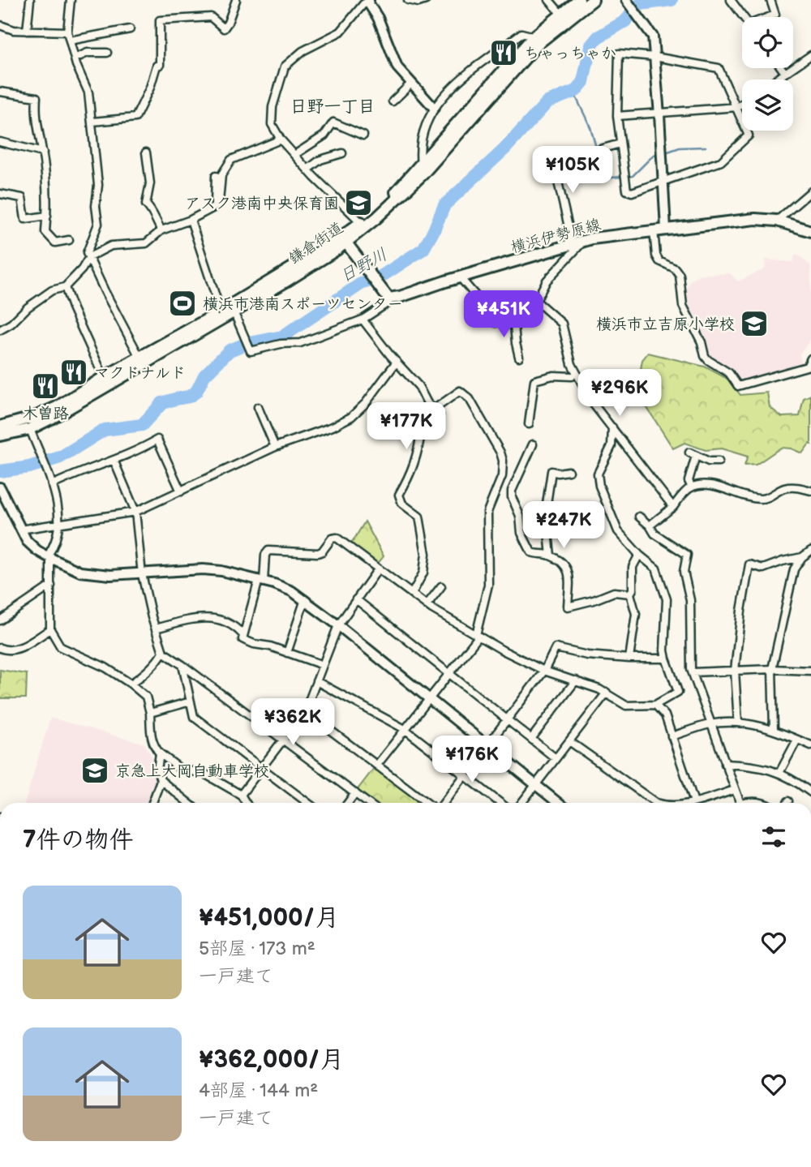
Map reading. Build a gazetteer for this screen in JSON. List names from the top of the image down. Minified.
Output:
{"streets":{"main road":["横浜伊勢原線","鎌倉街道"]},"districts":["日野一丁目"],"water":["日野川"],"places":{"restaurant":["ちゃっちゃか","マクドナルド","木曽路"],"school or university":["アスク港南中央保育園","横浜市立吉原小学校","京急上大岡自動車学校"],"sports":["横浜市港南スポーツセンター"]},"page":{"price":["¥105K","¥451K","¥296K","¥177K","¥247K","¥362K","¥176K"],"heading":"7件の物件","list":[{"name":"¥451,000/月","note":"5部屋 · 173 m² · 一戸建て"},{"name":"¥362,000/月","note":"4部屋 · 144 m² · 一戸建て"}]}}
